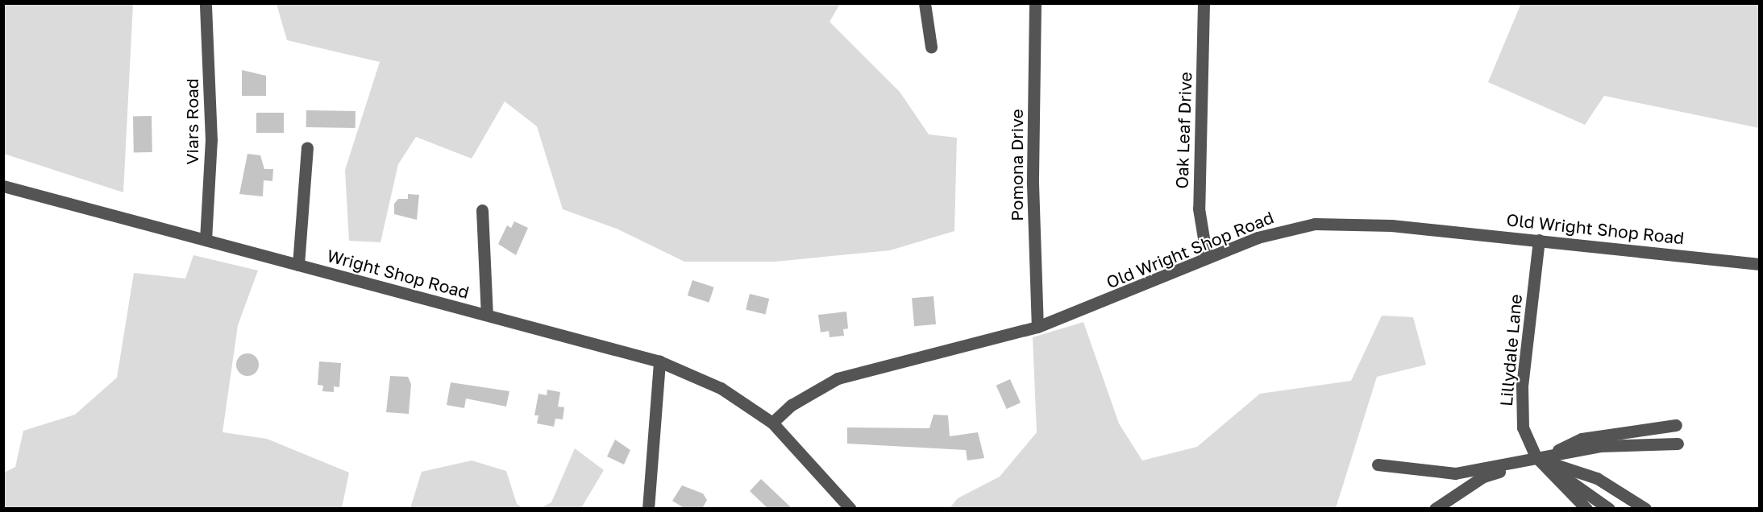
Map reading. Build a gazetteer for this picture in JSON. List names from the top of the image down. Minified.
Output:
{"streets":{"street":["Viars Road","Oak Leaf Drive","Pomona Drive","Old Wright Shop Road","Wright Shop Road","Lillydale Lane"]},"crossings":[["Viars Road","Wright Shop Road"],["Oak Leaf Drive","Old Wright Shop Road"],["Pomona Drive","Old Wright Shop Road"],["Old Wright Shop Road","Wright Shop Road"],["Old Wright Shop Road","Lillydale Lane"]]}
